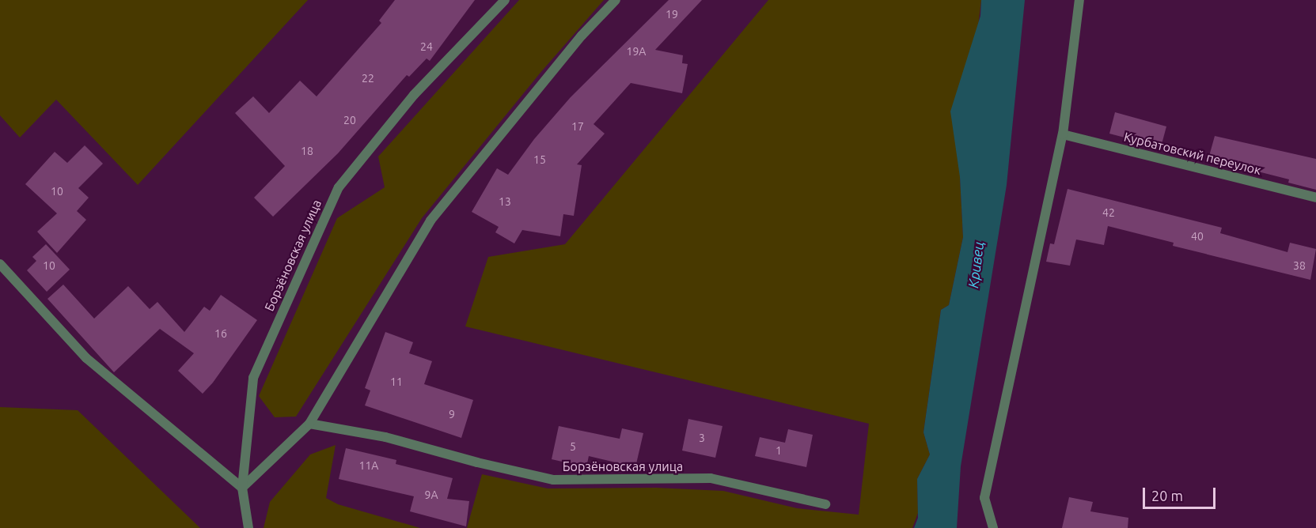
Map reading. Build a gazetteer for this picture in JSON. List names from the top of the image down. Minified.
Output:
{"streets":{"street":["Курбатовский переулок","Борзёновская улица"]},"water":["Кривец"],"house_numbers":["19","24","19А","22","20","17","18","15","10","13","42","40","10","38","16","11","9","3","5","1","11А","9А"],"scale_bar":"20 m"}
